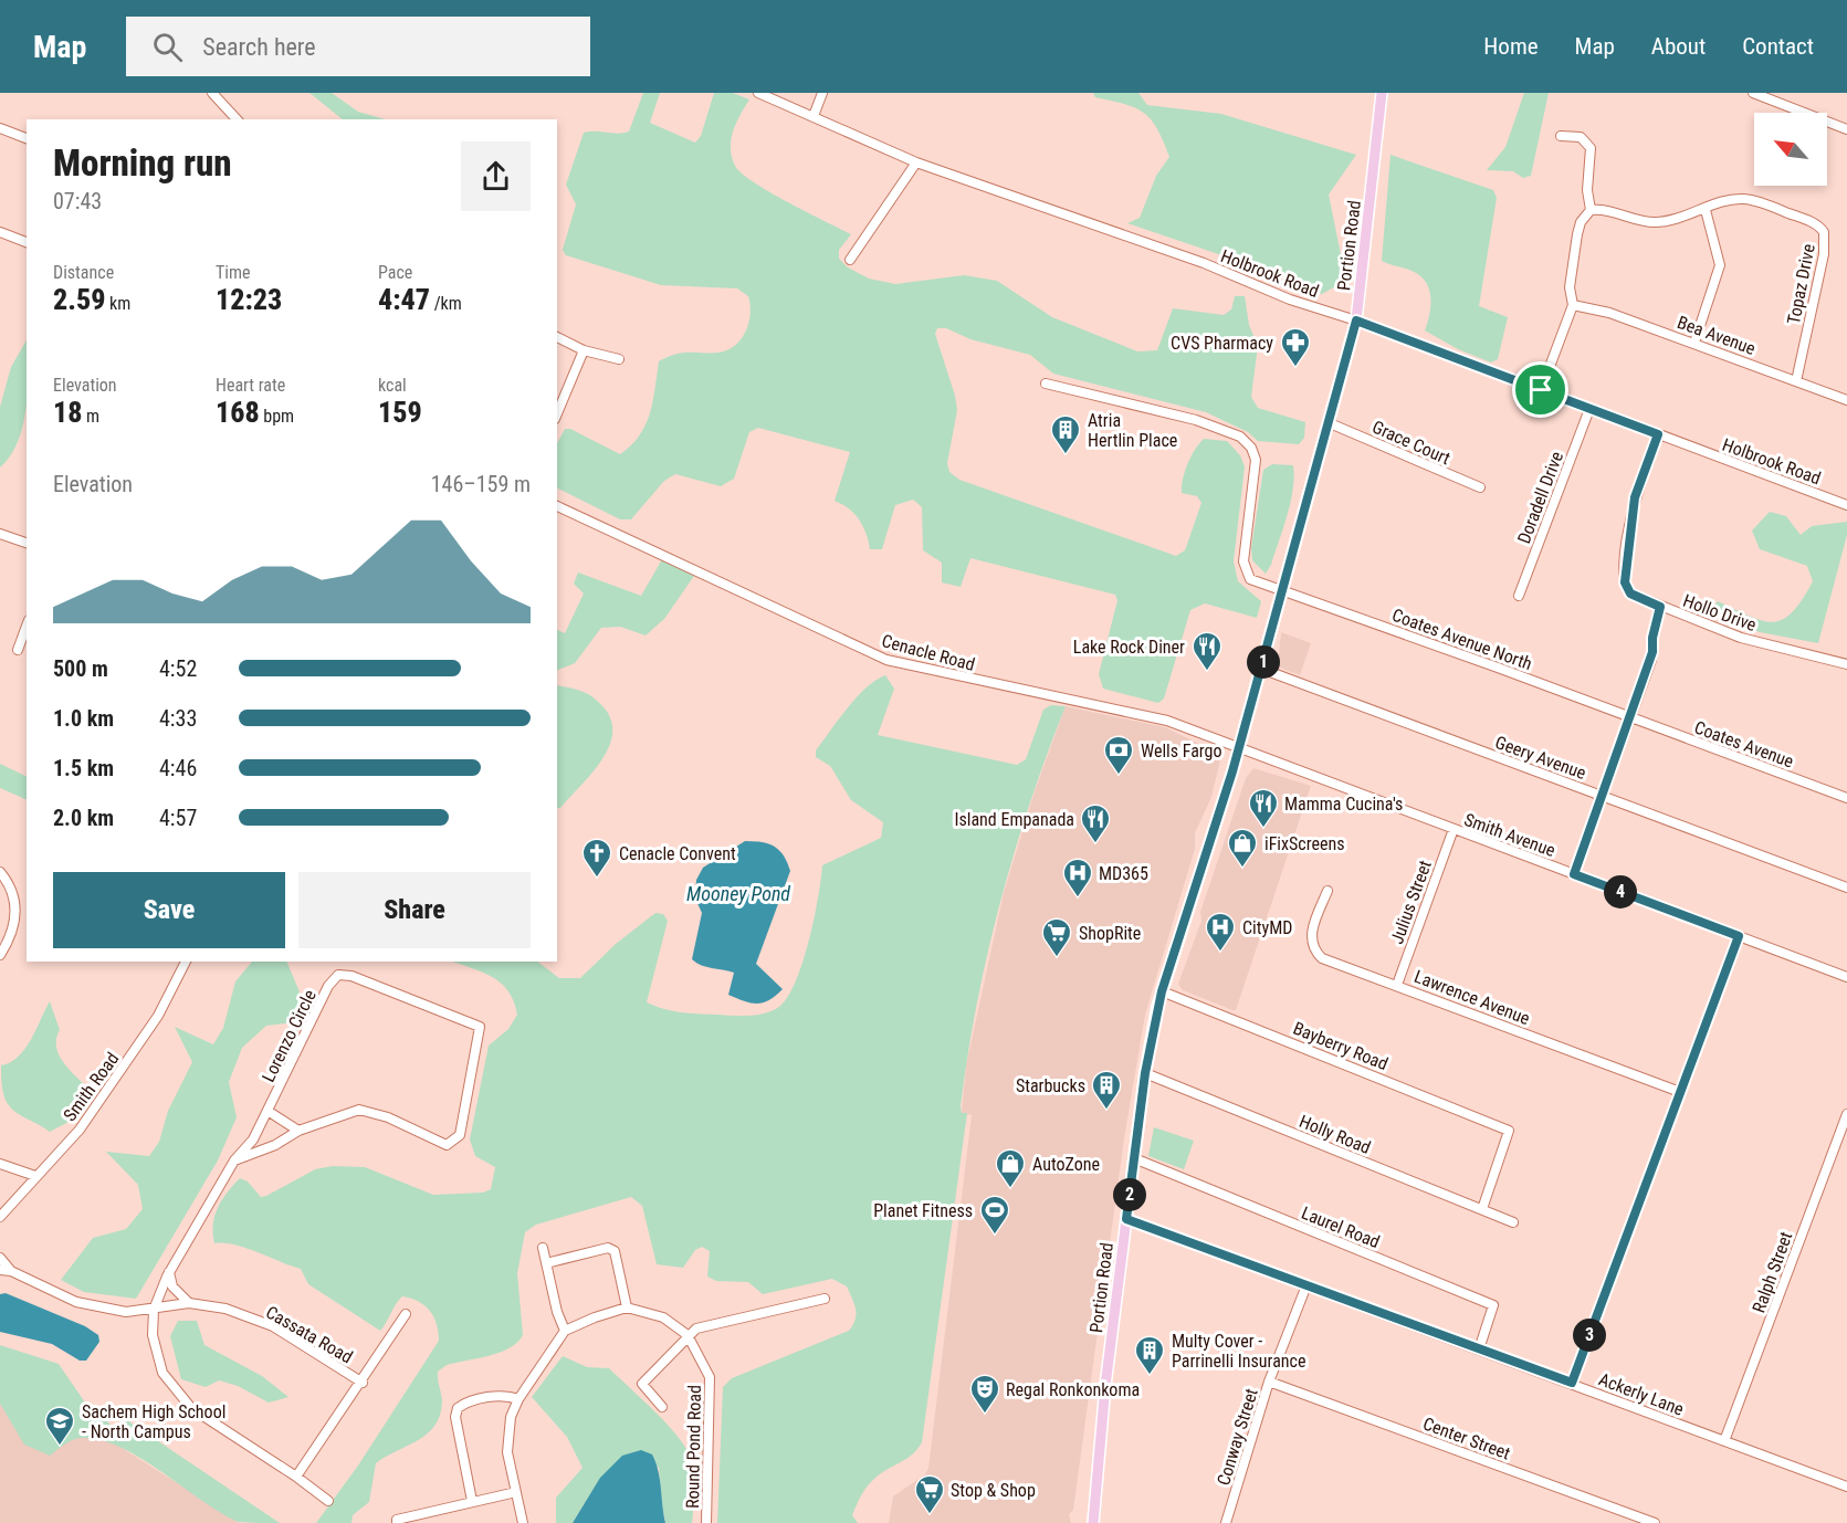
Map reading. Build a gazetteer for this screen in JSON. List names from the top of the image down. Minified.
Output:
{"streets":{"main road":["Portion Road"],"street":["Holbrook Road","Topaz Drive","Bea Avenue","Grace Court","Doradell Drive","Hollo Drive","Coates Avenue North","Cenacle Road","Coates Avenue","Geery Avenue","Smith Avenue","Julius Street","Lawrence Avenue","Lorenzo Circle","Bayberry Road","Smith Road","Holly Road","Laurel Road","Ralph Street","Cassata Road","Ackerly Lane","Conway Street","Center Street","Round Pond Road"]},"crossings":[["Portion Road","Holbrook Road"],["Portion Road","Grace Court"],["Portion Road","Coates Avenue North"],["Portion Road","Cenacle Road"],["Portion Road","Geery Avenue"],["Portion Road","Smith Avenue"],["Portion Road","Bayberry Road"],["Portion Road","Holly Road"],["Portion Road","Laurel Road"],["Portion Road","Ackerly Lane"],["Holbrook Road","Doradell Drive"],["Holbrook Road","Hollo Drive"],["Topaz Drive","Bea Avenue"],["Coates Avenue North","Coates Avenue"],["Cenacle Road","Smith Avenue"],["Smith Avenue","Julius Street"],["Julius Street","Lawrence Avenue"],["Lorenzo Circle","Cassata Road"],["Bayberry Road","Holly Road"],["Laurel Road","Ackerly Lane"],["Ralph Street","Ackerly Lane"],["Ackerly Lane","Conway Street"],["Conway Street","Center Street"]],"water":["Mooney Pond"],"places":{"pharmacy":["CVS Pharmacy"],"building":["Atria Hertlin Place","Starbucks","Multy Cover - Parrinelli Insurance"],"restaurant":["Lake Rock Diner","Mamma Cucina's","Island Empanada"],"bank":["Wells Fargo"],"shop":["iFixScreens","AutoZone"],"church":["Cenacle Convent"],"hospital":["MD365","CityMD"],"supermarket":["ShopRite","Stop & Shop"],"sports":["Planet Fitness"],"theatre":["Regal Ronkonkoma"],"school or university":["Sachem High School - North Campus"]},"north":"top left","page":{"header":"Map","search":"Search here","nav":["Home","Map","About","Contact"],"heading":["Morning run","07:43"],"stats":[["Distance","2.59 km"],["Time","12:23"],["Pace","4:47 /km"],["Elevation","18 m"],["Heart rate","168 bpm"],["kcal","159"]],"chart":["Elevation","146–159 m"],"list":[{"name":"500 m","note":"4:52"},{"name":"1.0 km","note":"4:33"},{"name":"1.5 km","note":"4:46"},{"name":"2.0 km","note":"4:57"}],"pins":["1","4","2","3"],"buttons":["Save","Share"]}}
